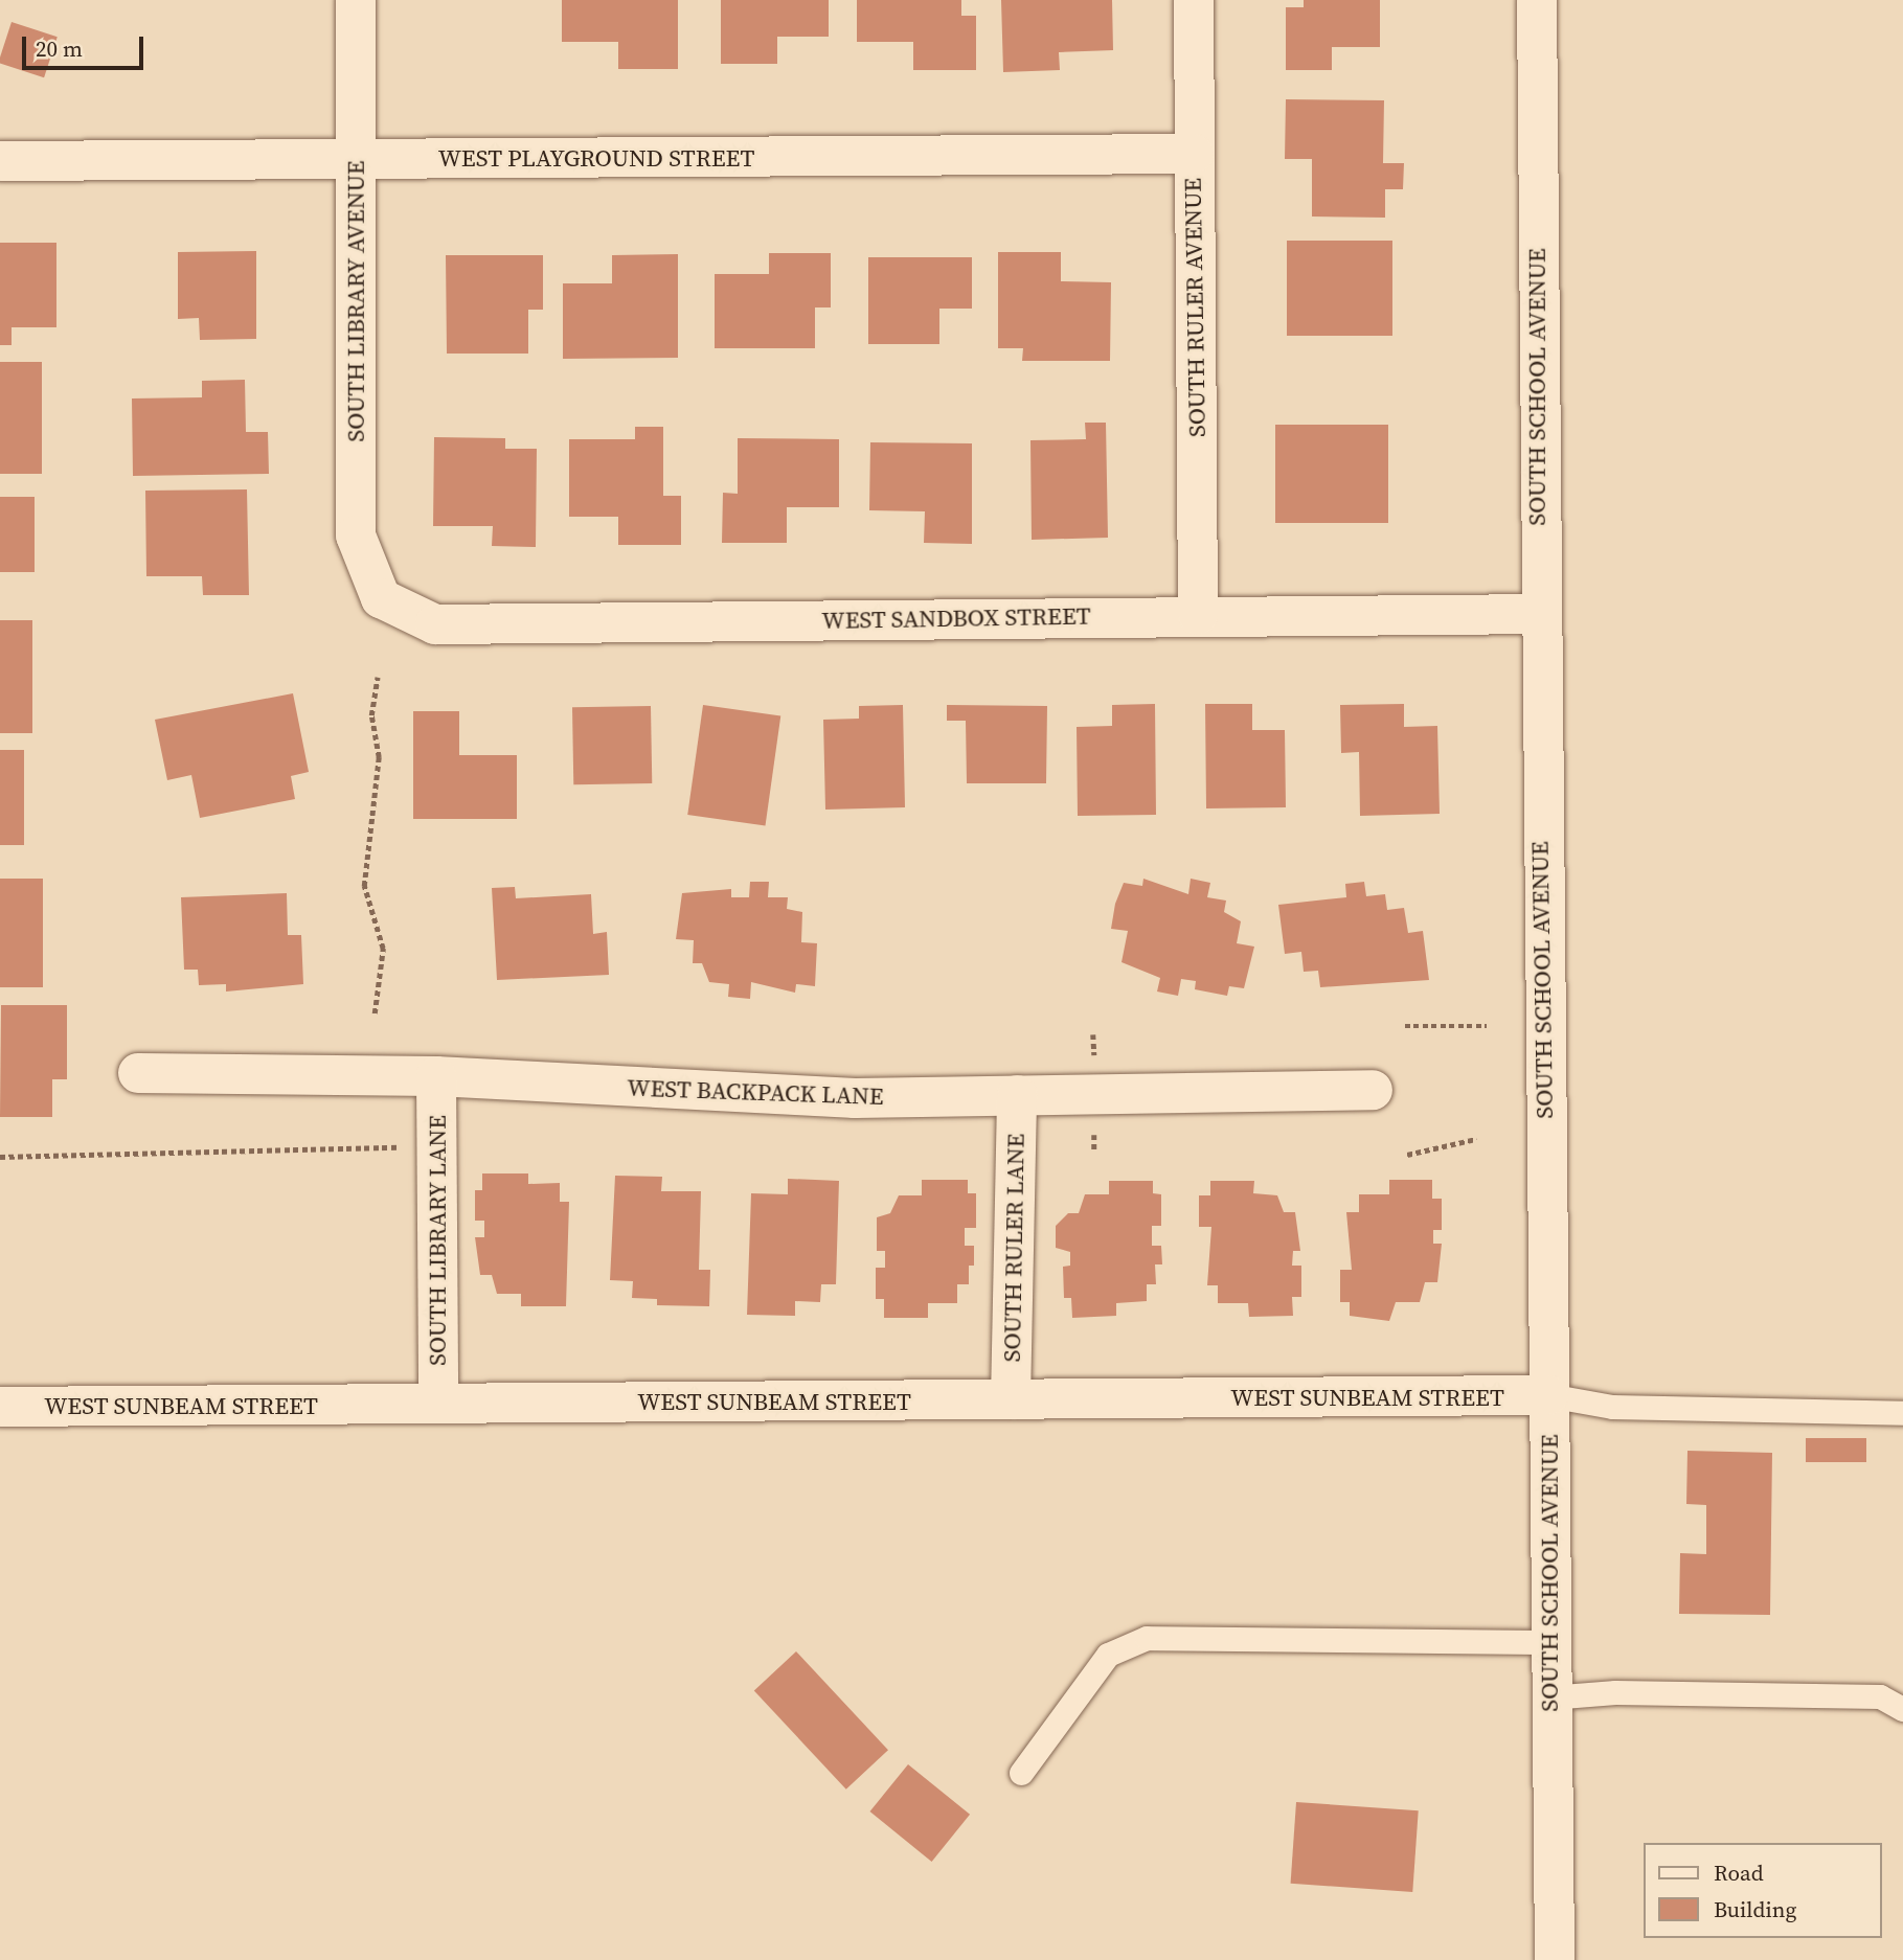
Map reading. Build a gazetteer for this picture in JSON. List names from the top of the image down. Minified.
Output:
{"streets":{"street":["WEST PLAYGROUND STREET","SOUTH LIBRARY AVENUE","SOUTH RULER AVENUE","SOUTH SCHOOL AVENUE","WEST SANDBOX STREET","WEST BACKPACK LANE","SOUTH LIBRARY LANE","SOUTH RULER LANE","WEST SUNBEAM STREET"]},"crossings":[["WEST PLAYGROUND STREET","SOUTH LIBRARY AVENUE"],["WEST PLAYGROUND STREET","SOUTH RULER AVENUE"],["SOUTH LIBRARY AVENUE","WEST SANDBOX STREET"],["SOUTH RULER AVENUE","WEST SANDBOX STREET"],["SOUTH SCHOOL AVENUE","WEST SANDBOX STREET"],["SOUTH SCHOOL AVENUE","WEST SUNBEAM STREET"],["WEST BACKPACK LANE","SOUTH LIBRARY LANE"],["WEST BACKPACK LANE","SOUTH RULER LANE"],["SOUTH LIBRARY LANE","WEST SUNBEAM STREET"],["SOUTH RULER LANE","WEST SUNBEAM STREET"]],"legend":["Road","Building"],"scale_bar":"20 m"}
